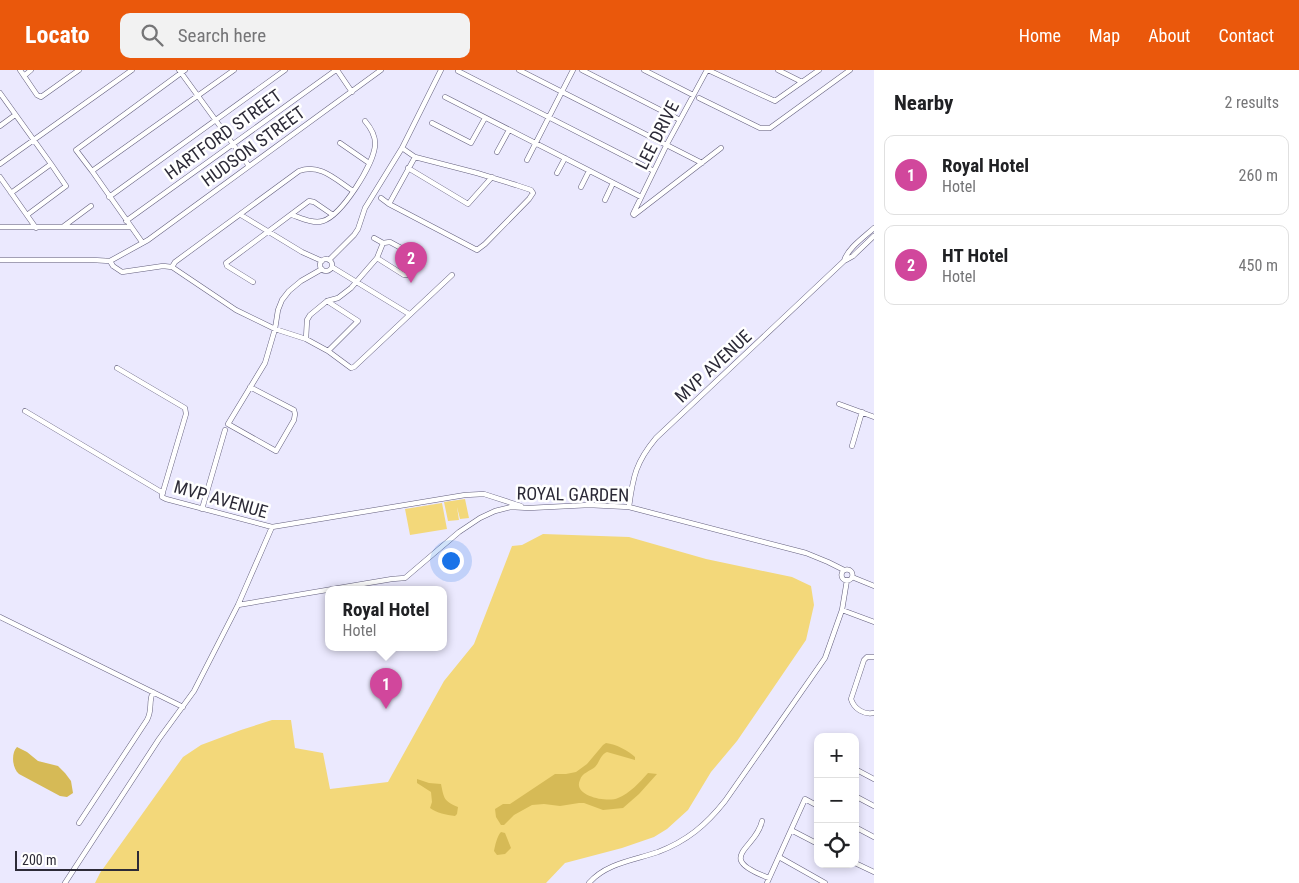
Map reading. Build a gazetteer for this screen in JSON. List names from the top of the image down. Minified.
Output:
{"streets":{"street":["HARTFORD STREET","LEE DRIVE","HUDSON STREET","MVP AVENUE","ROYAL GARDEN"]},"crossings":[["MVP AVENUE","ROYAL GARDEN"]],"scale_bar":"200 m","page":{"header":"Locato","search":"Search here","nav":["Home","Map","About","Contact"],"heading":["Nearby","2 results"],"list":[{"mark":"1","name":"Royal Hotel","note":"Hotel","value":"260 m"},{"mark":"2","name":"HT Hotel","note":"Hotel","value":"450 m"}],"pins":["2","1"],"popup":["Royal Hotel","Hotel"],"map_buttons":["+","−"],"scale":"200 m"}}
